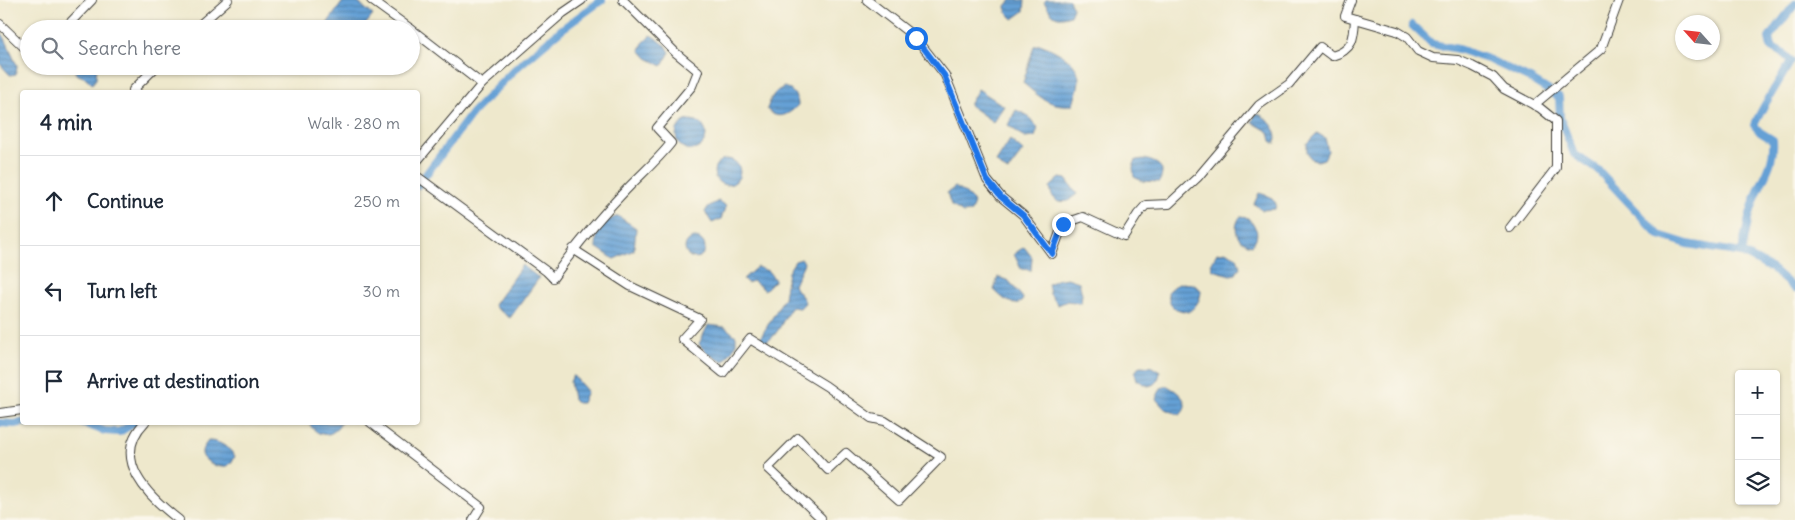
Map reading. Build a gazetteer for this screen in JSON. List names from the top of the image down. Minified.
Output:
{"north":"top left","page":{"search":"Search here","heading":["4 min","Walk · 280 m"],"list":[["Continue","250 m"],["Turn left","30 m"],"Arrive at destination"],"map_buttons":["+","−"]}}
